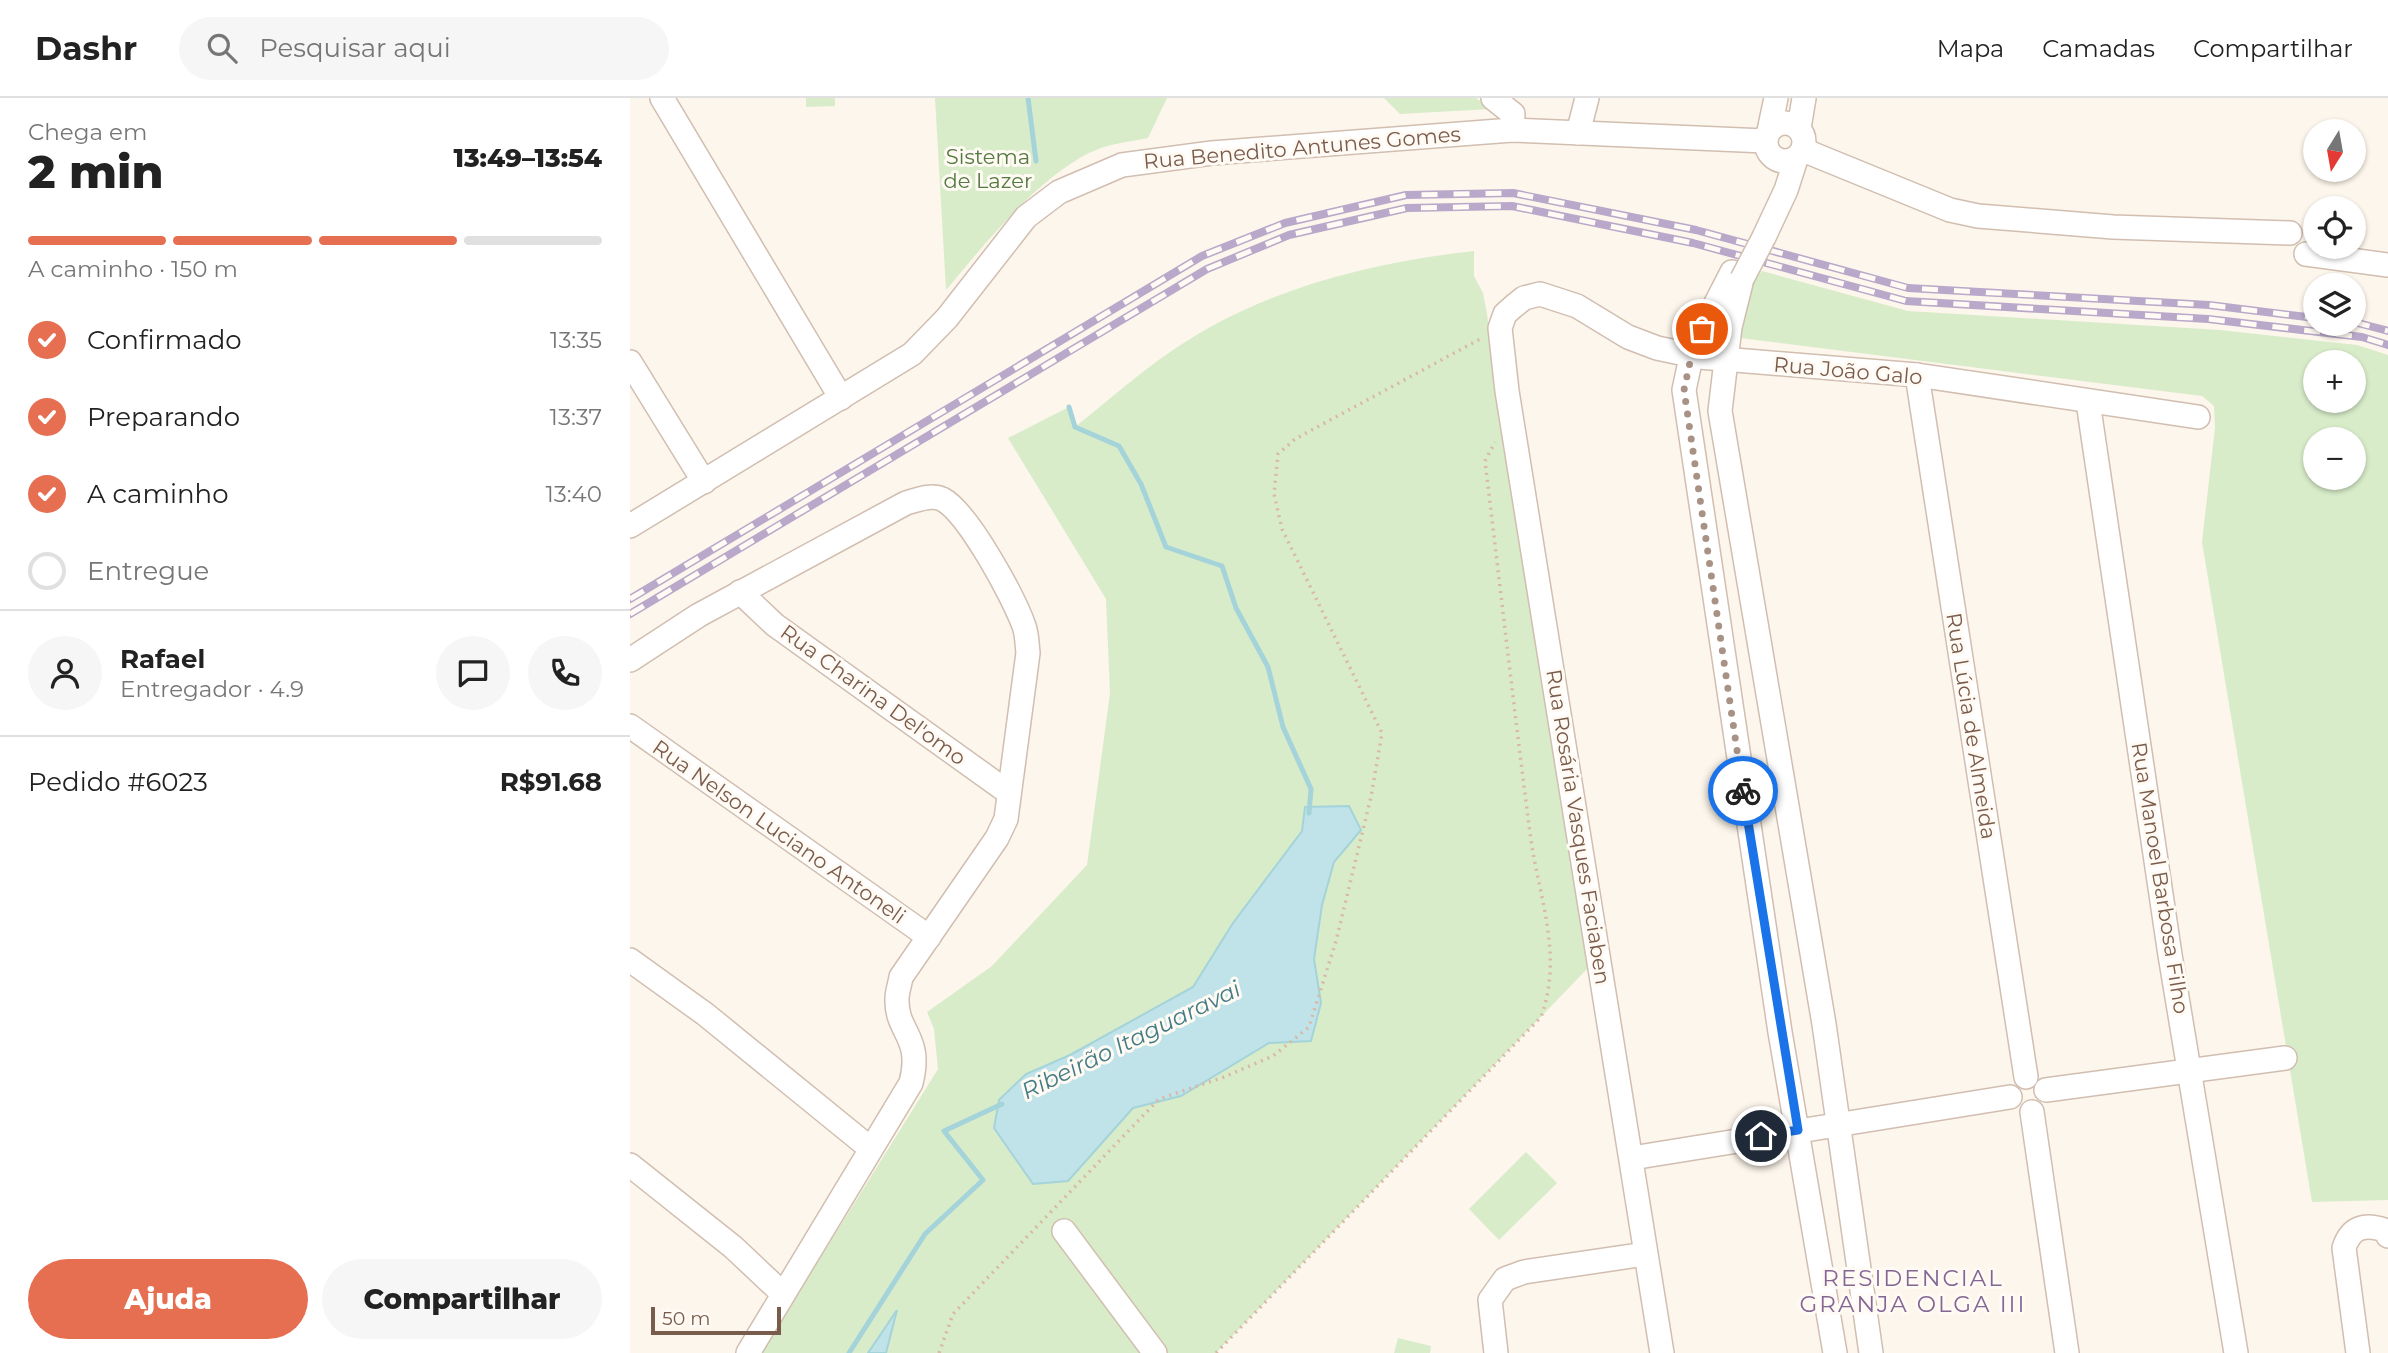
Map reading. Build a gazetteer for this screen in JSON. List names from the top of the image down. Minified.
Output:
{"streets":{"street":["Rua Benedito Antunes Gomes","Rua João Galo","Rua Charina Del'omo","Rua Lúcia de Almeida","Rua Rosária Vasques Faciaben","Rua Nelson Luciano Antoneli","Rua Manoel Barbosa Filho"]},"crossings":[["Rua João Galo","Rua Lúcia de Almeida"],["Rua João Galo","Rua Rosária Vasques Faciaben"],["Rua João Galo","Rua Manoel Barbosa Filho"]],"districts":["RESIDENCIAL GRANJA OLGA III"],"water":["Ribeirão Itaguaravai"],"parks":["Sistema de Lazer"],"scale_bar":"50 m","north":"bottom","page":{"header":"Dashr","search":"Pesquisar aqui","nav":["Mapa","Camadas","Compartilhar"],"heading":["2 min","Chega em","13:49–13:54"],"panel":["Rafael","Entregador · 4.9","Pedido #6023","R$91.68"],"map_buttons":["+","−"],"bar":"A caminho · 150 m","list":[["Confirmado","13:35"],["Preparando","13:37"],["A caminho","13:40"],"Entregue"],"buttons":["Ajuda","Compartilhar"],"scale":"50 m"}}
